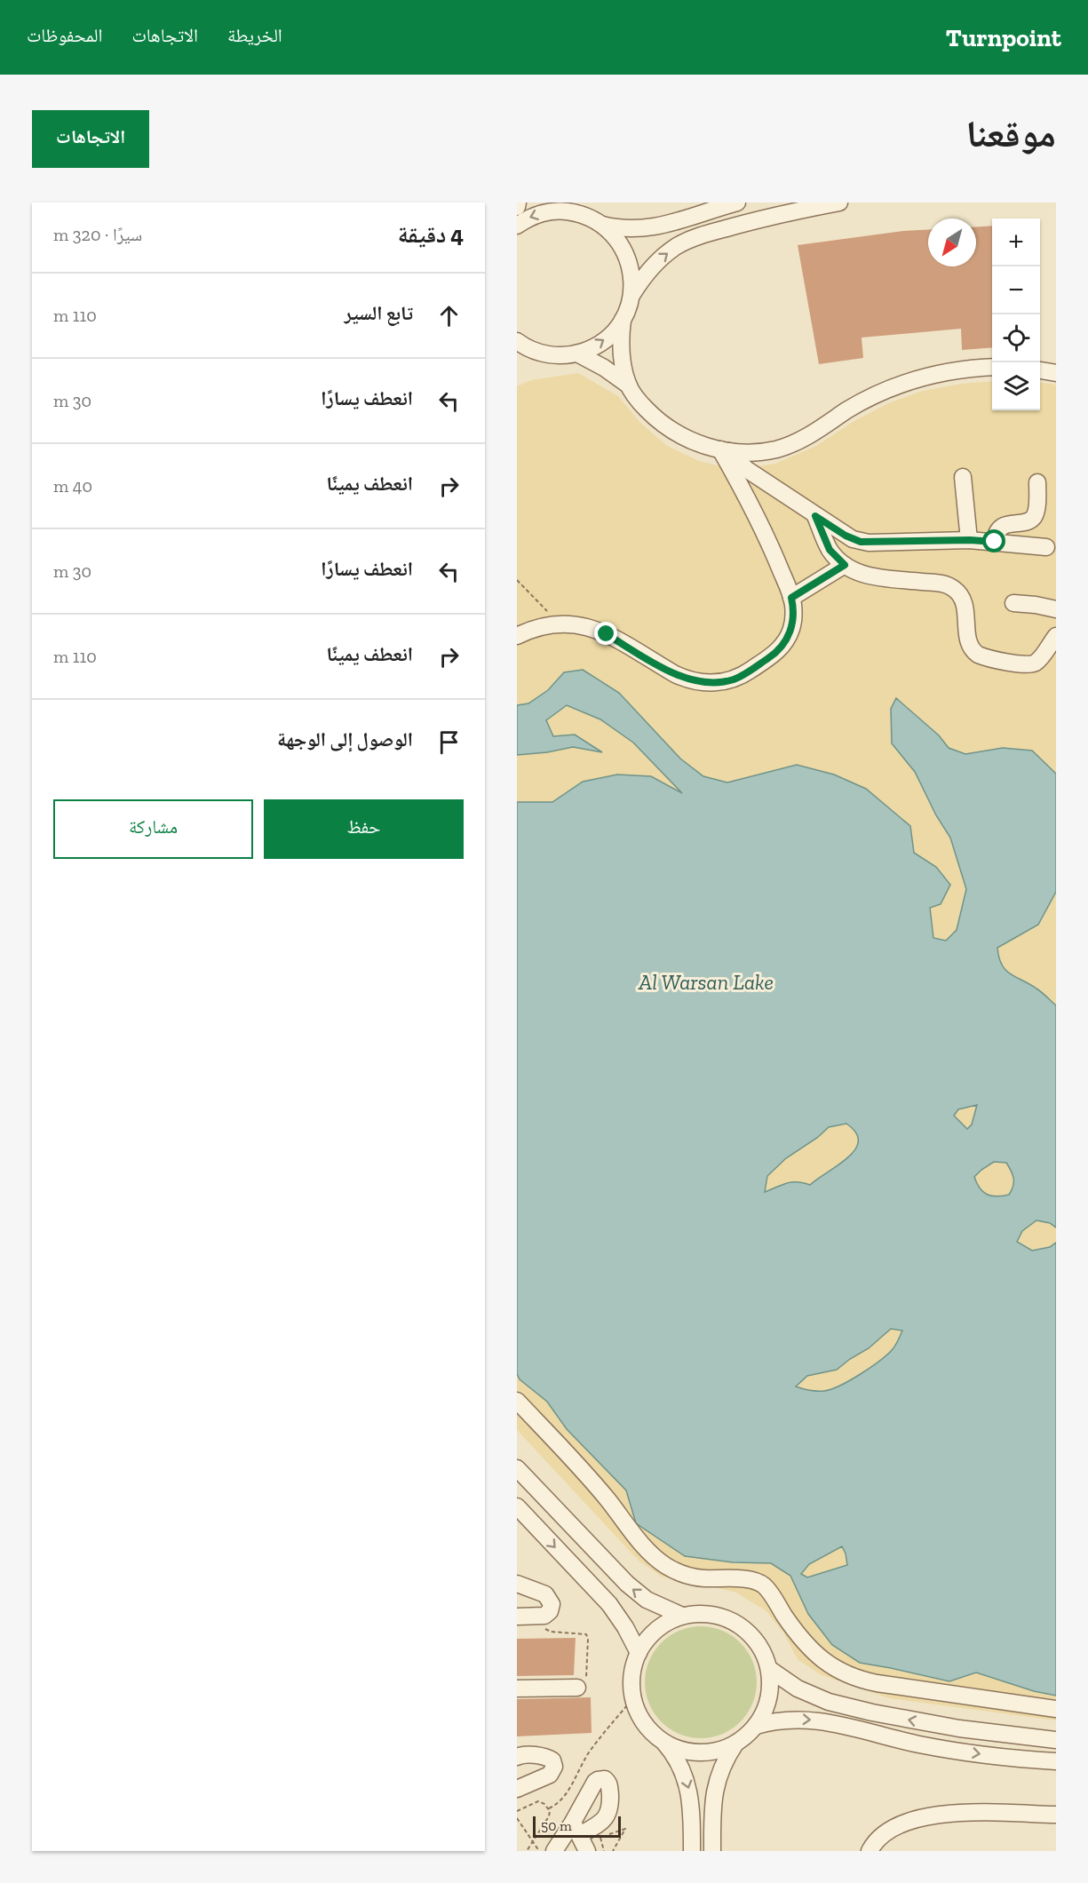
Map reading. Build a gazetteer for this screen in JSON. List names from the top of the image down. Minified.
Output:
{"water":["Al Warsan Lake"],"scale_bar":"50 m","north":"bottom left","page":{"header":"Turnpoint","nav":["الخريطة","الاتجاهات","المحفوظات"],"title":"موقعنا","buttons":["الاتجاهات",["حفظ","مشاركة"]],"heading":["4 دقيقة","سيرًا · 320 m"],"map_buttons":["+","−"],"list":[["تابع السير","110 m"],["انعطف يسارًا","30 m"],["انعطف يمينًا","40 m"],["انعطف يسارًا","30 m"],["انعطف يمينًا","110 m"],"الوصول إلى الوجهة"],"scale":"50 m"}}
